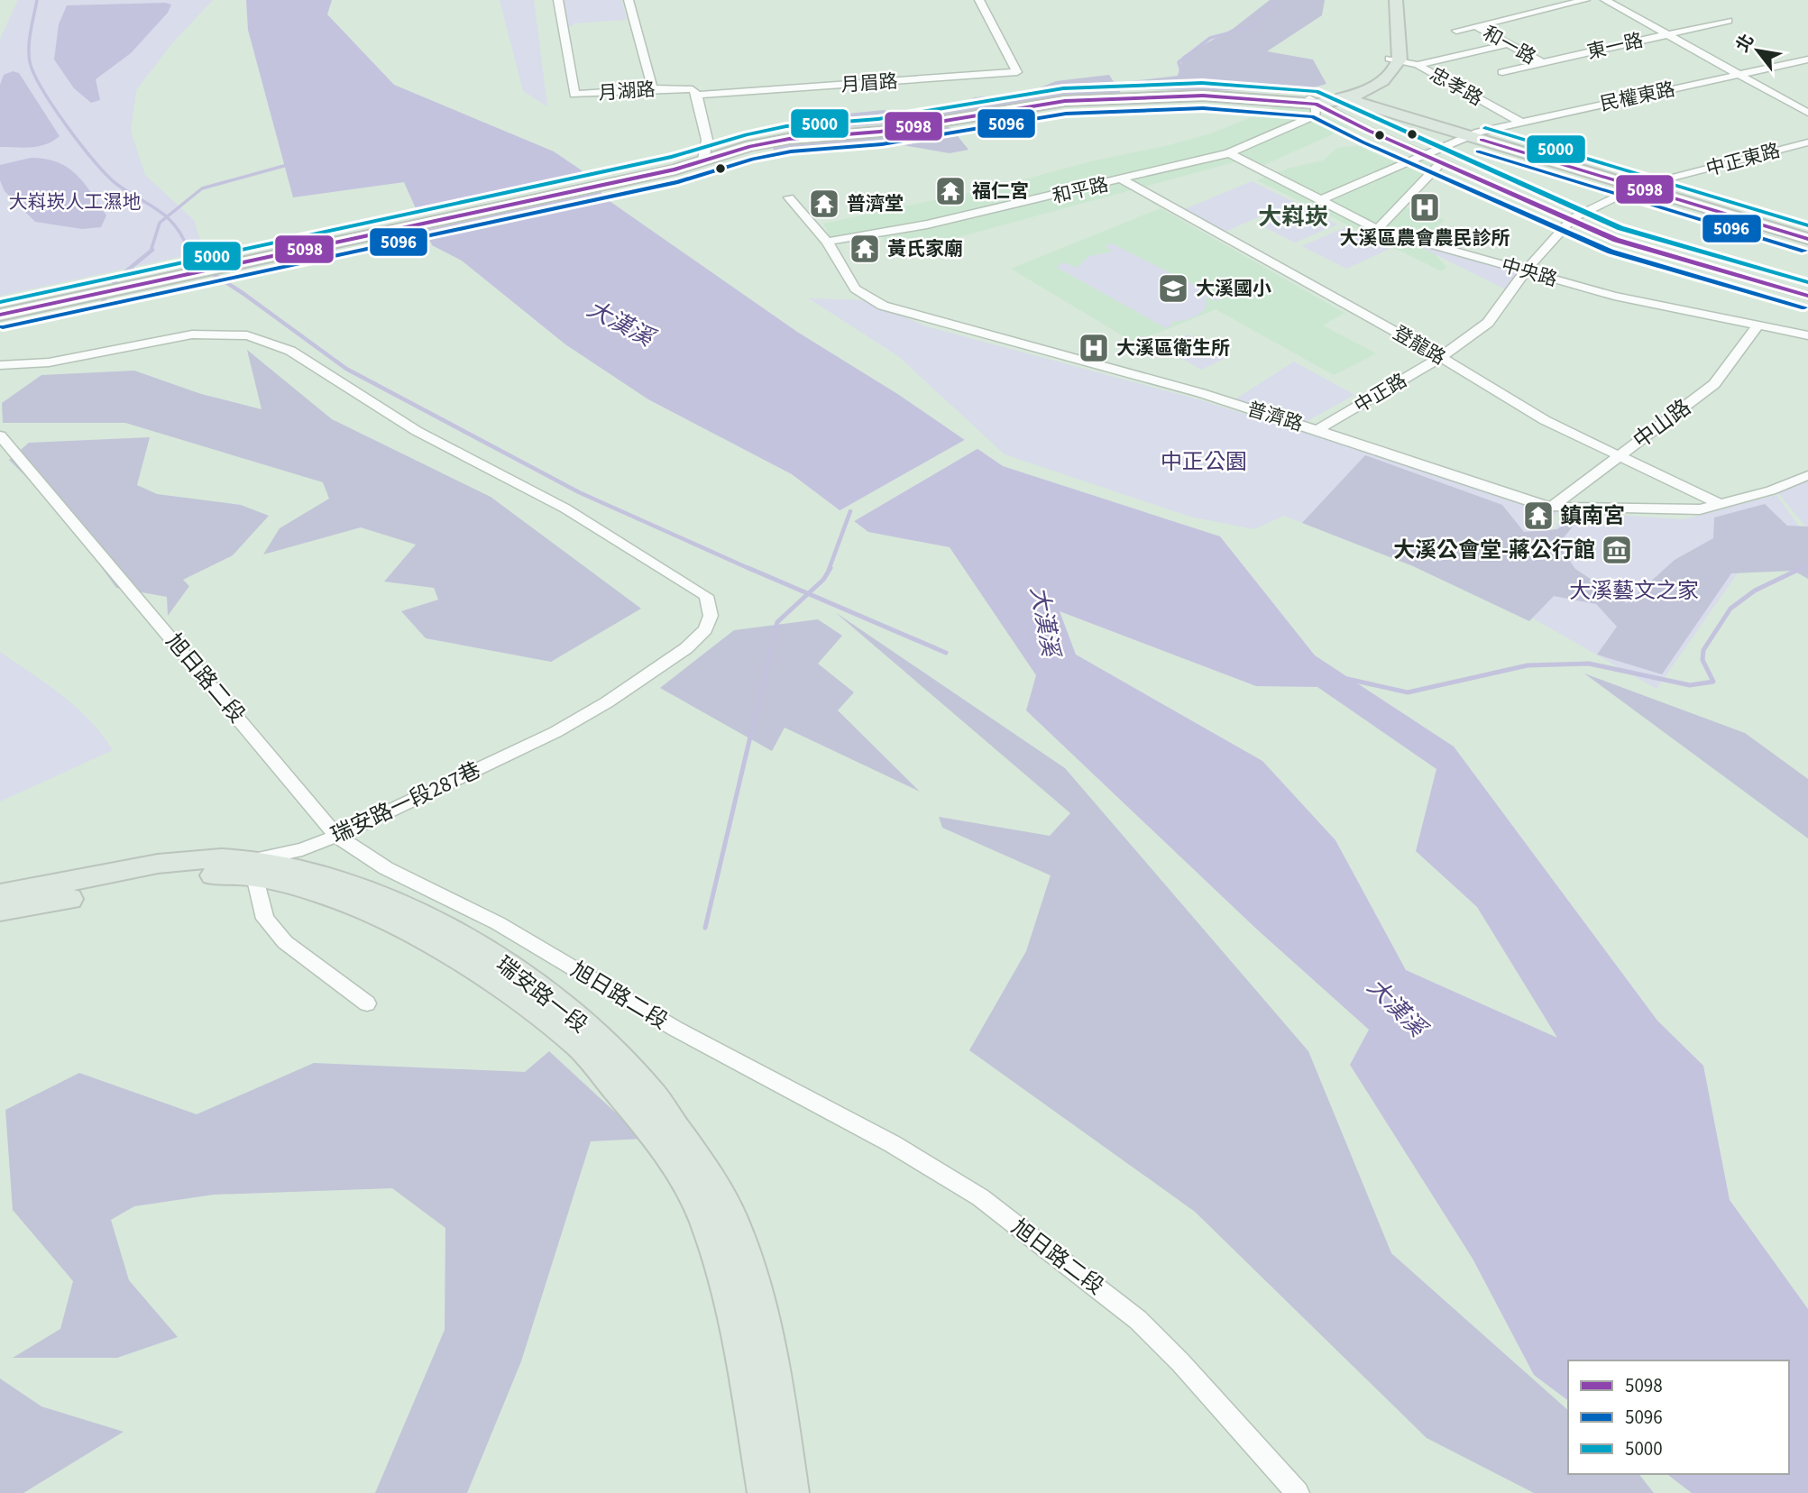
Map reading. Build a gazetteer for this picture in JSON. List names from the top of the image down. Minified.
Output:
{"streets":{"main road":["瑞安路一段"],"street":["和一路","東一路","月眉路","忠孝路","月湖路","民權東路","中正東路","和平路","中央路","登龍路","中正路","普濟路","中山路","旭日路二段","瑞安路一段287巷"]},"crossings":[["和一路","東一路"],["月眉路","月湖路"],["忠孝路","民權東路"],["民權東路","中央路"],["中正東路","中正路"],["和平路","中央路"],["和平路","登龍路"],["和平路","普濟路"],["中央路","中正路"],["中央路","中山路"],["登龍路","中正路"],["登龍路","普濟路"],["登龍路","中山路"],["中正路","普濟路"],["普濟路","中山路"],["旭日路二段","瑞安路一段287巷"],["瑞安路一段287巷","瑞安路一段"]],"districts":["大嵙崁"],"water":["大漢溪"],"parks":["大嵙崁人工濕地","中正公園","大溪藝文之家"],"places":{"temple":["福仁宮","普濟堂","黃氏家廟","鎮南宮"],"hospital":["大溪區農會農民診所","大溪區衛生所"],"school or university":["大溪國小"],"museum":["大溪公會堂-蔣公行館"]},"lines":["transit line 5000","transit line 5098","transit line 5096"],"legend":["5098","5096","5000"],"north":"top left"}
